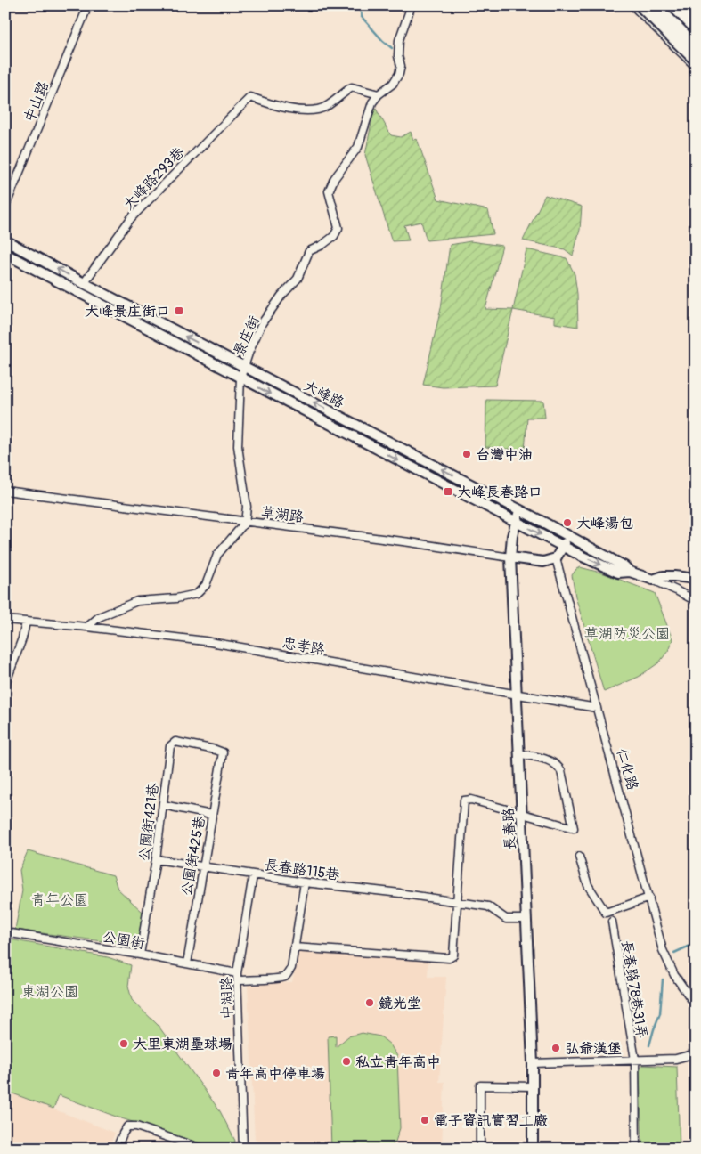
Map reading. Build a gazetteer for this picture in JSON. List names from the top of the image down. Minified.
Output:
{"streets":{"street":["中山路","大峰路293巷","景庄街","大峰路","草湖路","忠孝路","仁化路","公園街421巷","長春路","公園街425巷","長春路115巷","公園街","長春路78巷31弄","中湖路"]},"crossings":[["大峰路293巷","景庄街"],["大峰路293巷","大峰路"],["景庄街","大峰路"],["景庄街","草湖路"],["大峰路","長春路"],["草湖路","仁化路"],["草湖路","長春路"],["忠孝路","仁化路"],["忠孝路","長春路"],["公園街421巷","公園街425巷"],["公園街421巷","長春路115巷"],["公園街421巷","公園街"],["長春路","長春路115巷"],["公園街425巷","長春路115巷"],["公園街425巷","公園街"],["長春路115巷","公園街"],["長春路115巷","中湖路"],["公園街","中湖路"]],"parks":["草湖防災公園","青年公園","東湖公園"],"places":{"transit":["大峰景庄街口","大峰長春路口"],"other":["台灣中油","大峰湯包","鏡光堂","大里東湖壘球場","弘爺漢堡","私立青年高中","青年高中停車場","電子資訊實習工廠"]}}
